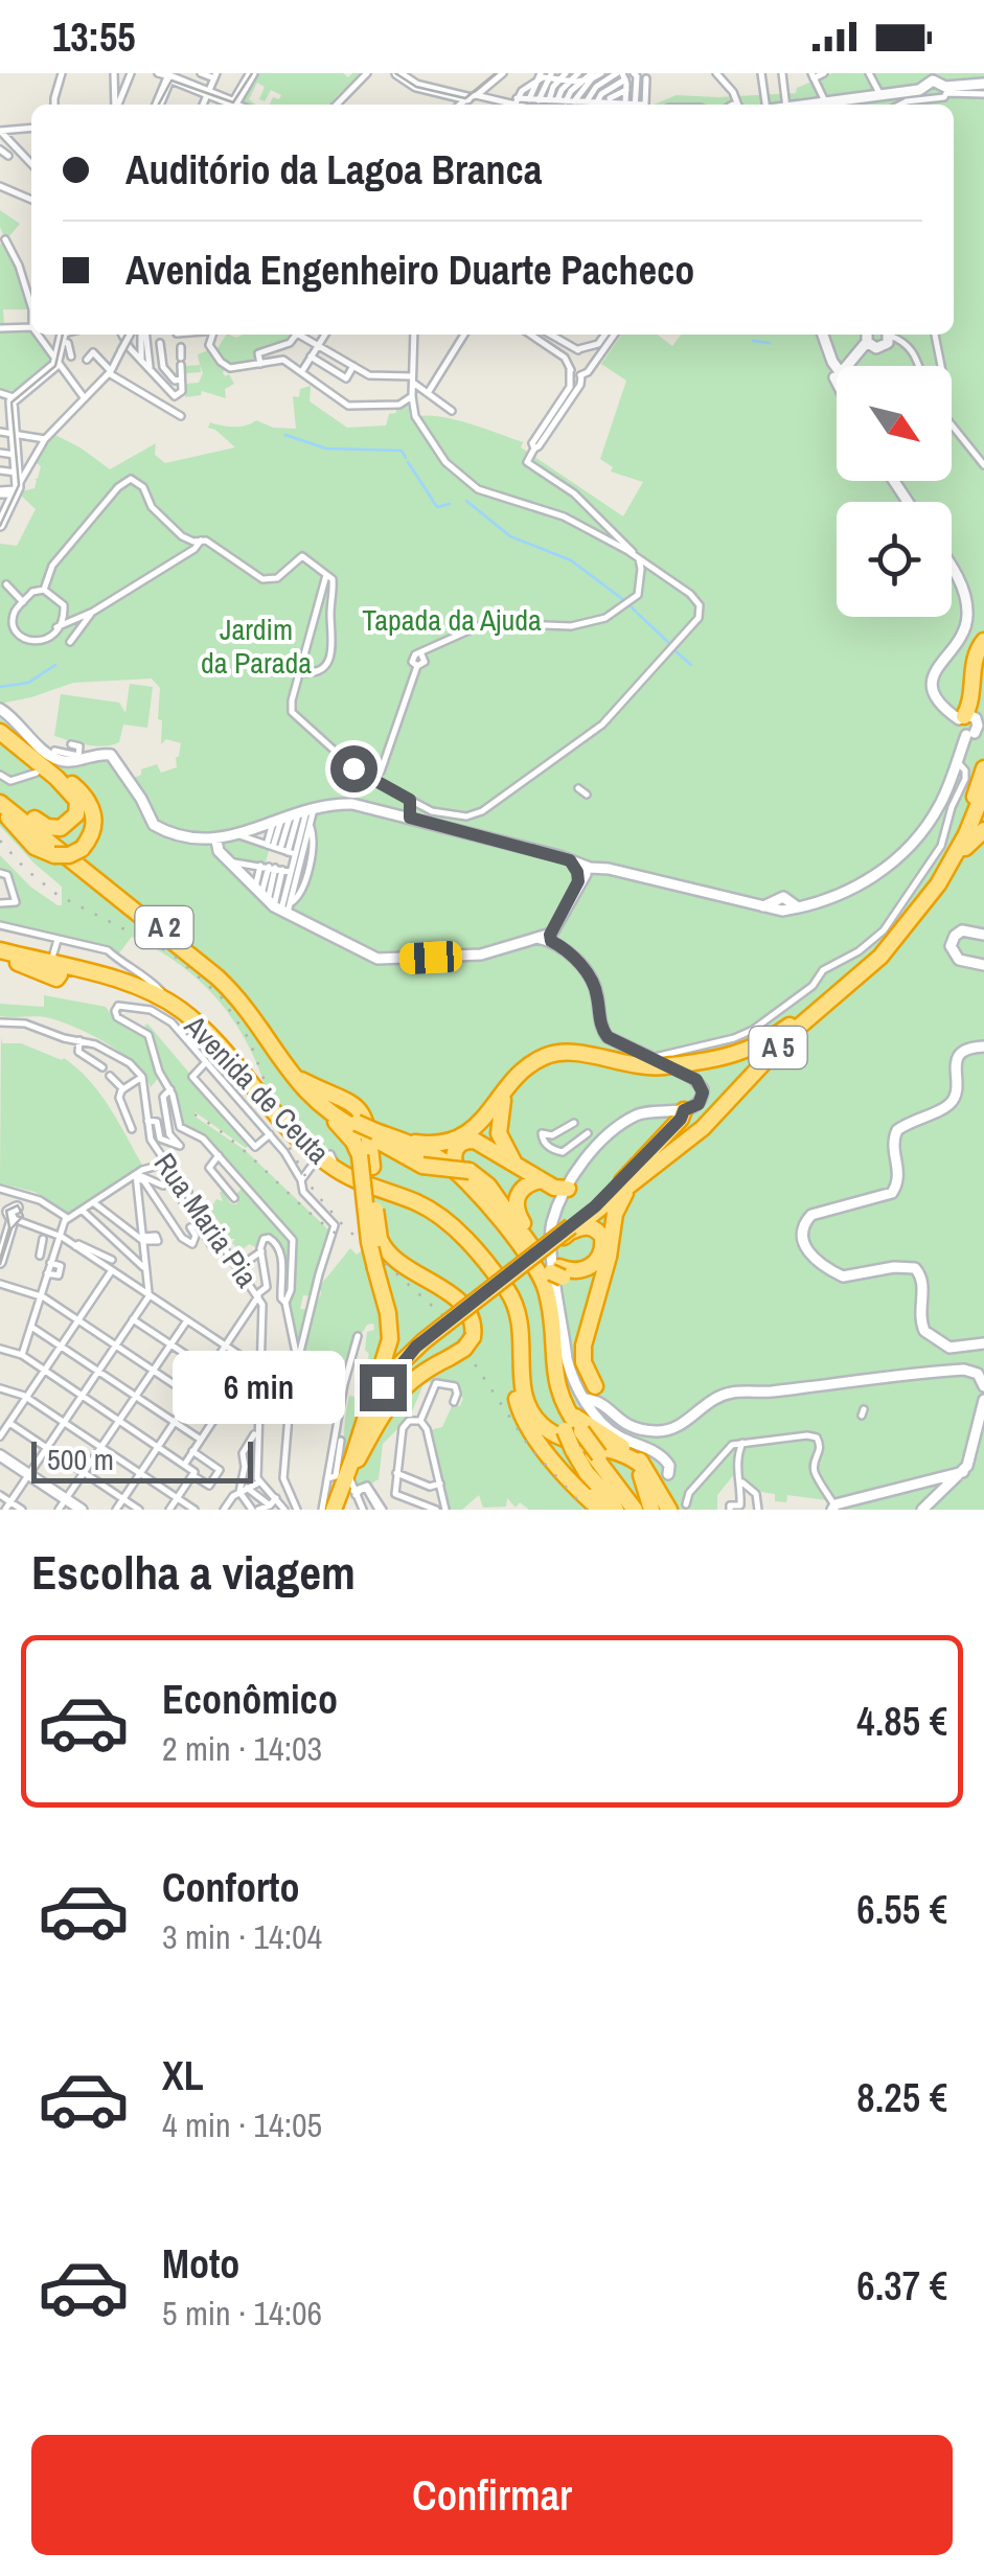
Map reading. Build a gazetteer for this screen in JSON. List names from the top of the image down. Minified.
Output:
{"streets":{"highway":["A 2","A 5","Avenida de Ceuta"],"street":["Rua Maria Pia"]},"parks":["Tapada da Ajuda","Jardim da Parada"],"scale_bar":"500 m","north":"bottom right","page":{"status":"13:55","banner":["Auditório da Lagoa Branca","Avenida Engenheiro Duarte Pacheco"],"bubble":"6 min","scale":"500 m","heading":"Escolha a viagem","list":[{"name":"Econômico","note":"2 min · 14:03","value":"4.85 €"},{"name":"Conforto","note":"3 min · 14:04","value":"6.55 €"},{"name":"XL","note":"4 min · 14:05","value":"8.25 €"},{"name":"Moto","note":"5 min · 14:06","value":"6.37 €"}],"buttons":"Confirmar"}}
